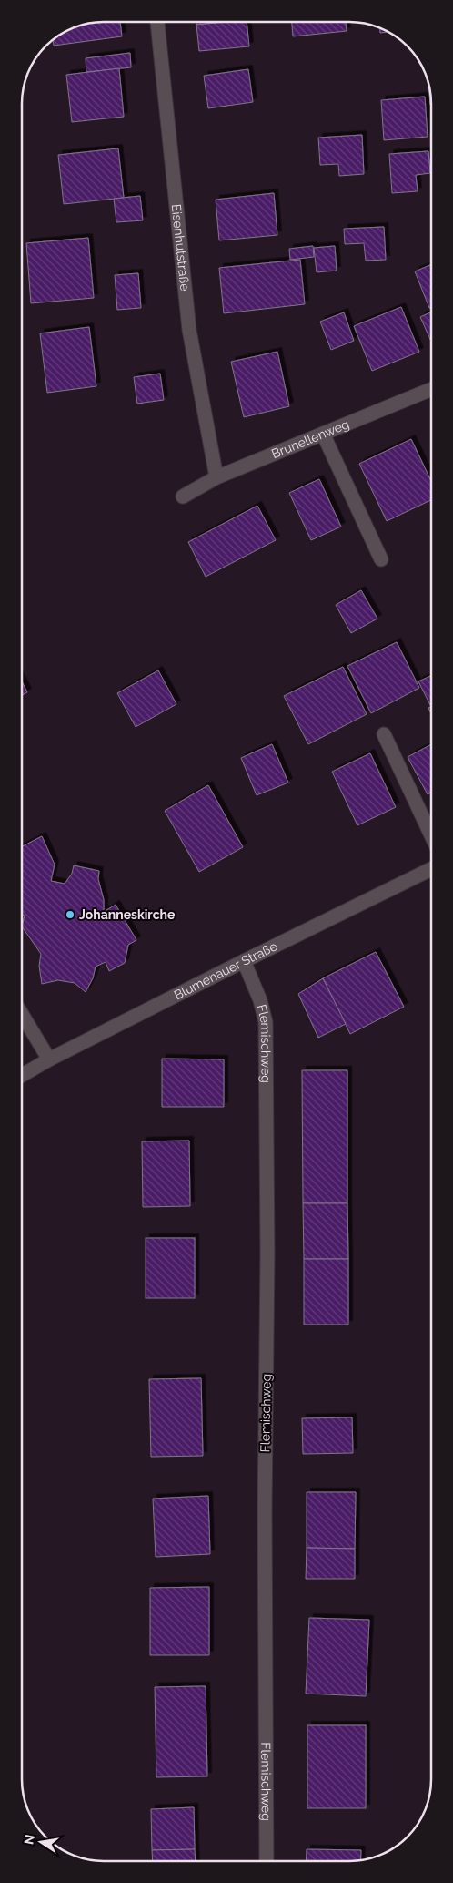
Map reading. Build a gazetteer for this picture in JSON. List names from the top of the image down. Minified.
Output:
{"streets":{"street":["Eisenhutstraße","Brunellenweg","Blumenauer Straße","Flemischweg"]},"crossings":[["Eisenhutstraße","Brunellenweg"],["Blumenauer Straße","Flemischweg"]],"places":["Johanneskirche"],"north":"left"}
